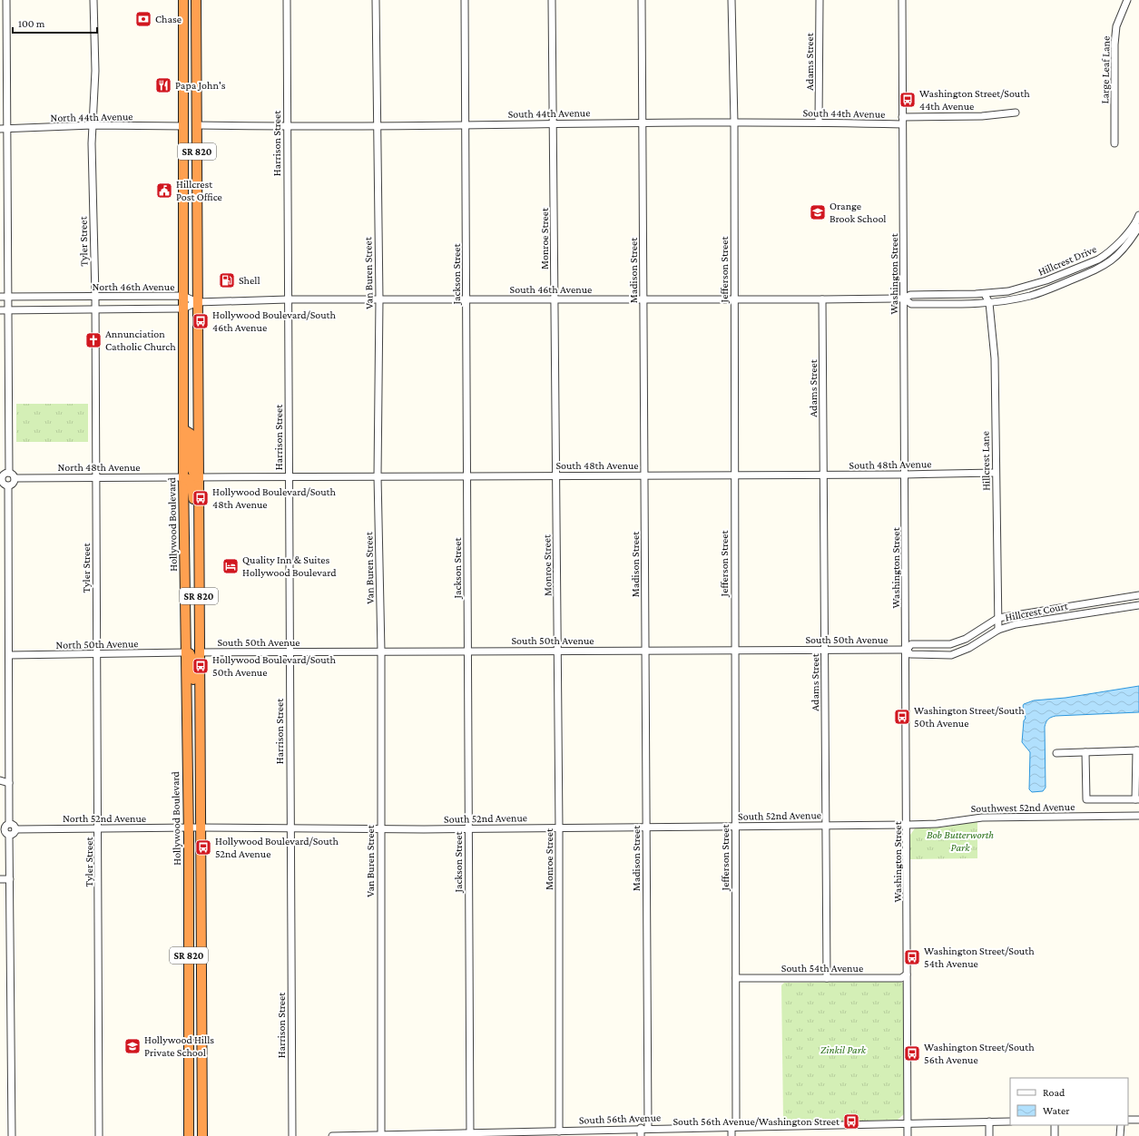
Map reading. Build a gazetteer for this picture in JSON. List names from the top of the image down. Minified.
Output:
{"streets":{"highway":["SR 820","Hollywood Boulevard"],"street":["Adams Street","Large Leaf Lane","South 44th Avenue","North 44th Avenue","Harrison Street","Monroe Street","Tyler Street","Hillcrest Drive","Jefferson Street","Madison Street","Van Buren Street","Jackson Street","Washington Street","North 46th Avenue","South 46th Avenue","Hillcrest Lane","South 48th Avenue","North 48th Avenue","Hillcrest Court","South 50th Avenue","North 50th Avenue","Southwest 52nd Avenue","South 52nd Avenue","North 52nd Avenue","South 54th Avenue","South 56th Avenue"]},"crossings":[["Adams Street","South 44th Avenue"],["Adams Street","South 46th Avenue"],["Adams Street","South 48th Avenue"],["Adams Street","South 50th Avenue"],["Adams Street","South 52nd Avenue"],["Adams Street","South 54th Avenue"],["South 44th Avenue","Harrison Street"],["South 44th Avenue","Monroe Street"],["South 44th Avenue","Jefferson Street"],["South 44th Avenue","Madison Street"],["South 44th Avenue","Van Buren Street"],["South 44th Avenue","Jackson Street"],["South 44th Avenue","Washington Street"],["South 44th Avenue","Hollywood Boulevard"],["North 44th Avenue","Tyler Street"],["North 44th Avenue","Hollywood Boulevard"],["Harrison Street","South 46th Avenue"],["Harrison Street","South 48th Avenue"],["Harrison Street","South 50th Avenue"],["Harrison Street","South 52nd Avenue"],["Monroe Street","South 46th Avenue"],["Monroe Street","South 48th Avenue"],["Monroe Street","South 50th Avenue"],["Monroe Street","South 52nd Avenue"],["Monroe Street","South 56th Avenue"],["Tyler Street","North 46th Avenue"],["Tyler Street","North 48th Avenue"],["Tyler Street","North 50th Avenue"],["Tyler Street","North 52nd Avenue"],["Hillcrest Drive","South 46th Avenue"],["Hillcrest Drive","Hillcrest Lane"],["Jefferson Street","South 46th Avenue"],["Jefferson Street","South 48th Avenue"],["Jefferson Street","South 50th Avenue"],["Jefferson Street","South 52nd Avenue"],["Jefferson Street","South 54th Avenue"],["Jefferson Street","South 56th Avenue"],["Madison Street","South 46th Avenue"],["Madison Street","South 48th Avenue"],["Madison Street","South 50th Avenue"],["Madison Street","South 52nd Avenue"],["Madison Street","South 56th Avenue"],["Van Buren Street","South 46th Avenue"],["Van Buren Street","South 48th Avenue"],["Van Buren Street","South 50th Avenue"],["Van Buren Street","South 52nd Avenue"],["Van Buren Street","South 56th Avenue"],["Jackson Street","South 46th Avenue"],["Jackson Street","South 48th Avenue"],["Jackson Street","South 50th Avenue"],["Jackson Street","South 52nd Avenue"],["Jackson Street","South 56th Avenue"],["Washington Street","South 46th Avenue"],["Washington Street","South 48th Avenue"],["Washington Street","Hillcrest Court"],["Washington Street","South 50th Avenue"],["Washington Street","Southwest 52nd Avenue"],["Washington Street","South 52nd Avenue"],["Washington Street","South 54th Avenue"],["Washington Street","South 56th Avenue"],["North 46th Avenue","South 46th Avenue"],["North 46th Avenue","Hollywood Boulevard"],["South 46th Avenue","Hillcrest Lane"],["South 46th Avenue","Hollywood Boulevard"],["Hillcrest Lane","South 48th Avenue"],["Hillcrest Lane","Hillcrest Court"],["South 48th Avenue","Hollywood Boulevard"],["North 48th Avenue","Hollywood Boulevard"],["Hollywood Boulevard","South 50th Avenue"],["Hollywood Boulevard","North 50th Avenue"],["Hollywood Boulevard","South 52nd Avenue"],["Hollywood Boulevard","North 52nd Avenue"],["Hillcrest Court","South 50th Avenue"],["Southwest 52nd Avenue","South 52nd Avenue"],["South 52nd Avenue","North 52nd Avenue"]],"parks":["Bob Butterworth Park","Zinkil Park"],"places":{"bank":["Chase"],"restaurant":["Papa John's"],"bus stop":["Washington Street/South 44th Avenue","Hollywood Boulevard/South 46th Avenue","Hollywood Boulevard/South 48th Avenue","Hollywood Boulevard/South 50th Avenue","Washington Street/South 50th Avenue","Hollywood Boulevard/South 52nd Avenue","Washington Street/South 54th Avenue","Washington Street/South 56th Avenue","South 56th Avenue/Washington Street"],"public building":["Hillcrest Post Office"],"school or university":["Orange Brook School","Hollywood Hills Private School"],"fuel station":["Shell"],"church":["Annunciation Catholic Church"],"hotel":["Quality Inn & Suites Hollywood Boulevard"]},"legend":["Road","Water"],"scale_bar":"100 m"}
